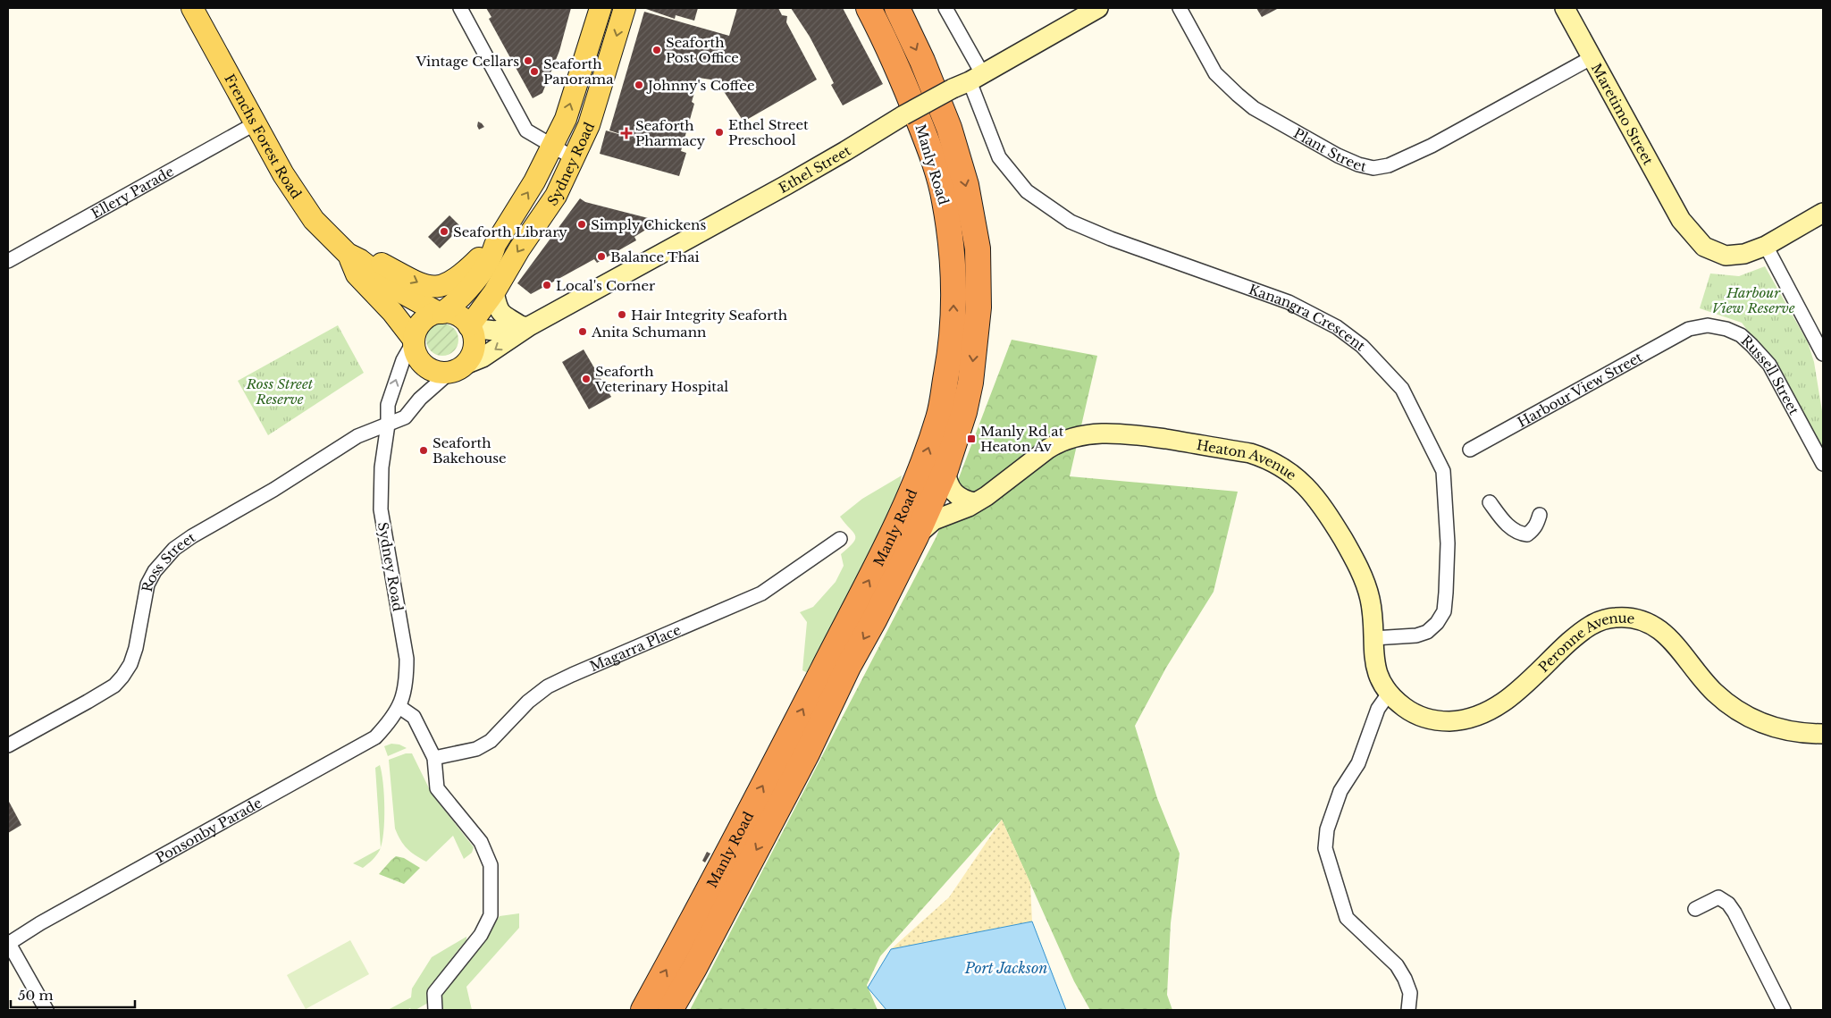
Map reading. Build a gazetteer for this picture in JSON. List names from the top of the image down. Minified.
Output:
{"streets":{"highway":["Manly Road"],"main road":["Frenchs Forest Road","Sydney Road"],"street":["Maretimo Street","Plant Street","Ethel Street","Ellery Parade","Kanangra Crescent","Russell Street","Harbour View Street","Heaton Avenue","Ross Street","Magarra Place","Peronne Avenue","Ponsonby Parade"]},"crossings":[["Maretimo Street","Plant Street"],["Frenchs Forest Road","Sydney Road"],["Frenchs Forest Road","Ethel Street"],["Frenchs Forest Road","Ellery Parade"],["Sydney Road","Ethel Street"],["Sydney Road","Ross Street"],["Sydney Road","Ponsonby Parade"],["Manly Road","Heaton Avenue"],["Ethel Street","Kanangra Crescent"],["Kanangra Crescent","Heaton Avenue"],["Russell Street","Harbour View Street"],["Heaton Avenue","Peronne Avenue"]],"water":["Port Jackson"],"parks":["Harbour View Reserve","Ross Street Reserve"],"places":{"other":["Seaforth Post Office","Vintage Cellars","Seaforth Panorama","Johnny's Coffee","Ethel Street Preschool","Simply Chickens","Seaforth Library","Balance Thai","Local's Corner","Hair Integrity Seaforth","Anita Schumann","Seaforth Veterinary Hospital","Seaforth Bakehouse"],"health":["Seaforth Pharmacy"],"transit":["Manly Rd at Heaton Av"]},"scale_bar":"50 m"}
